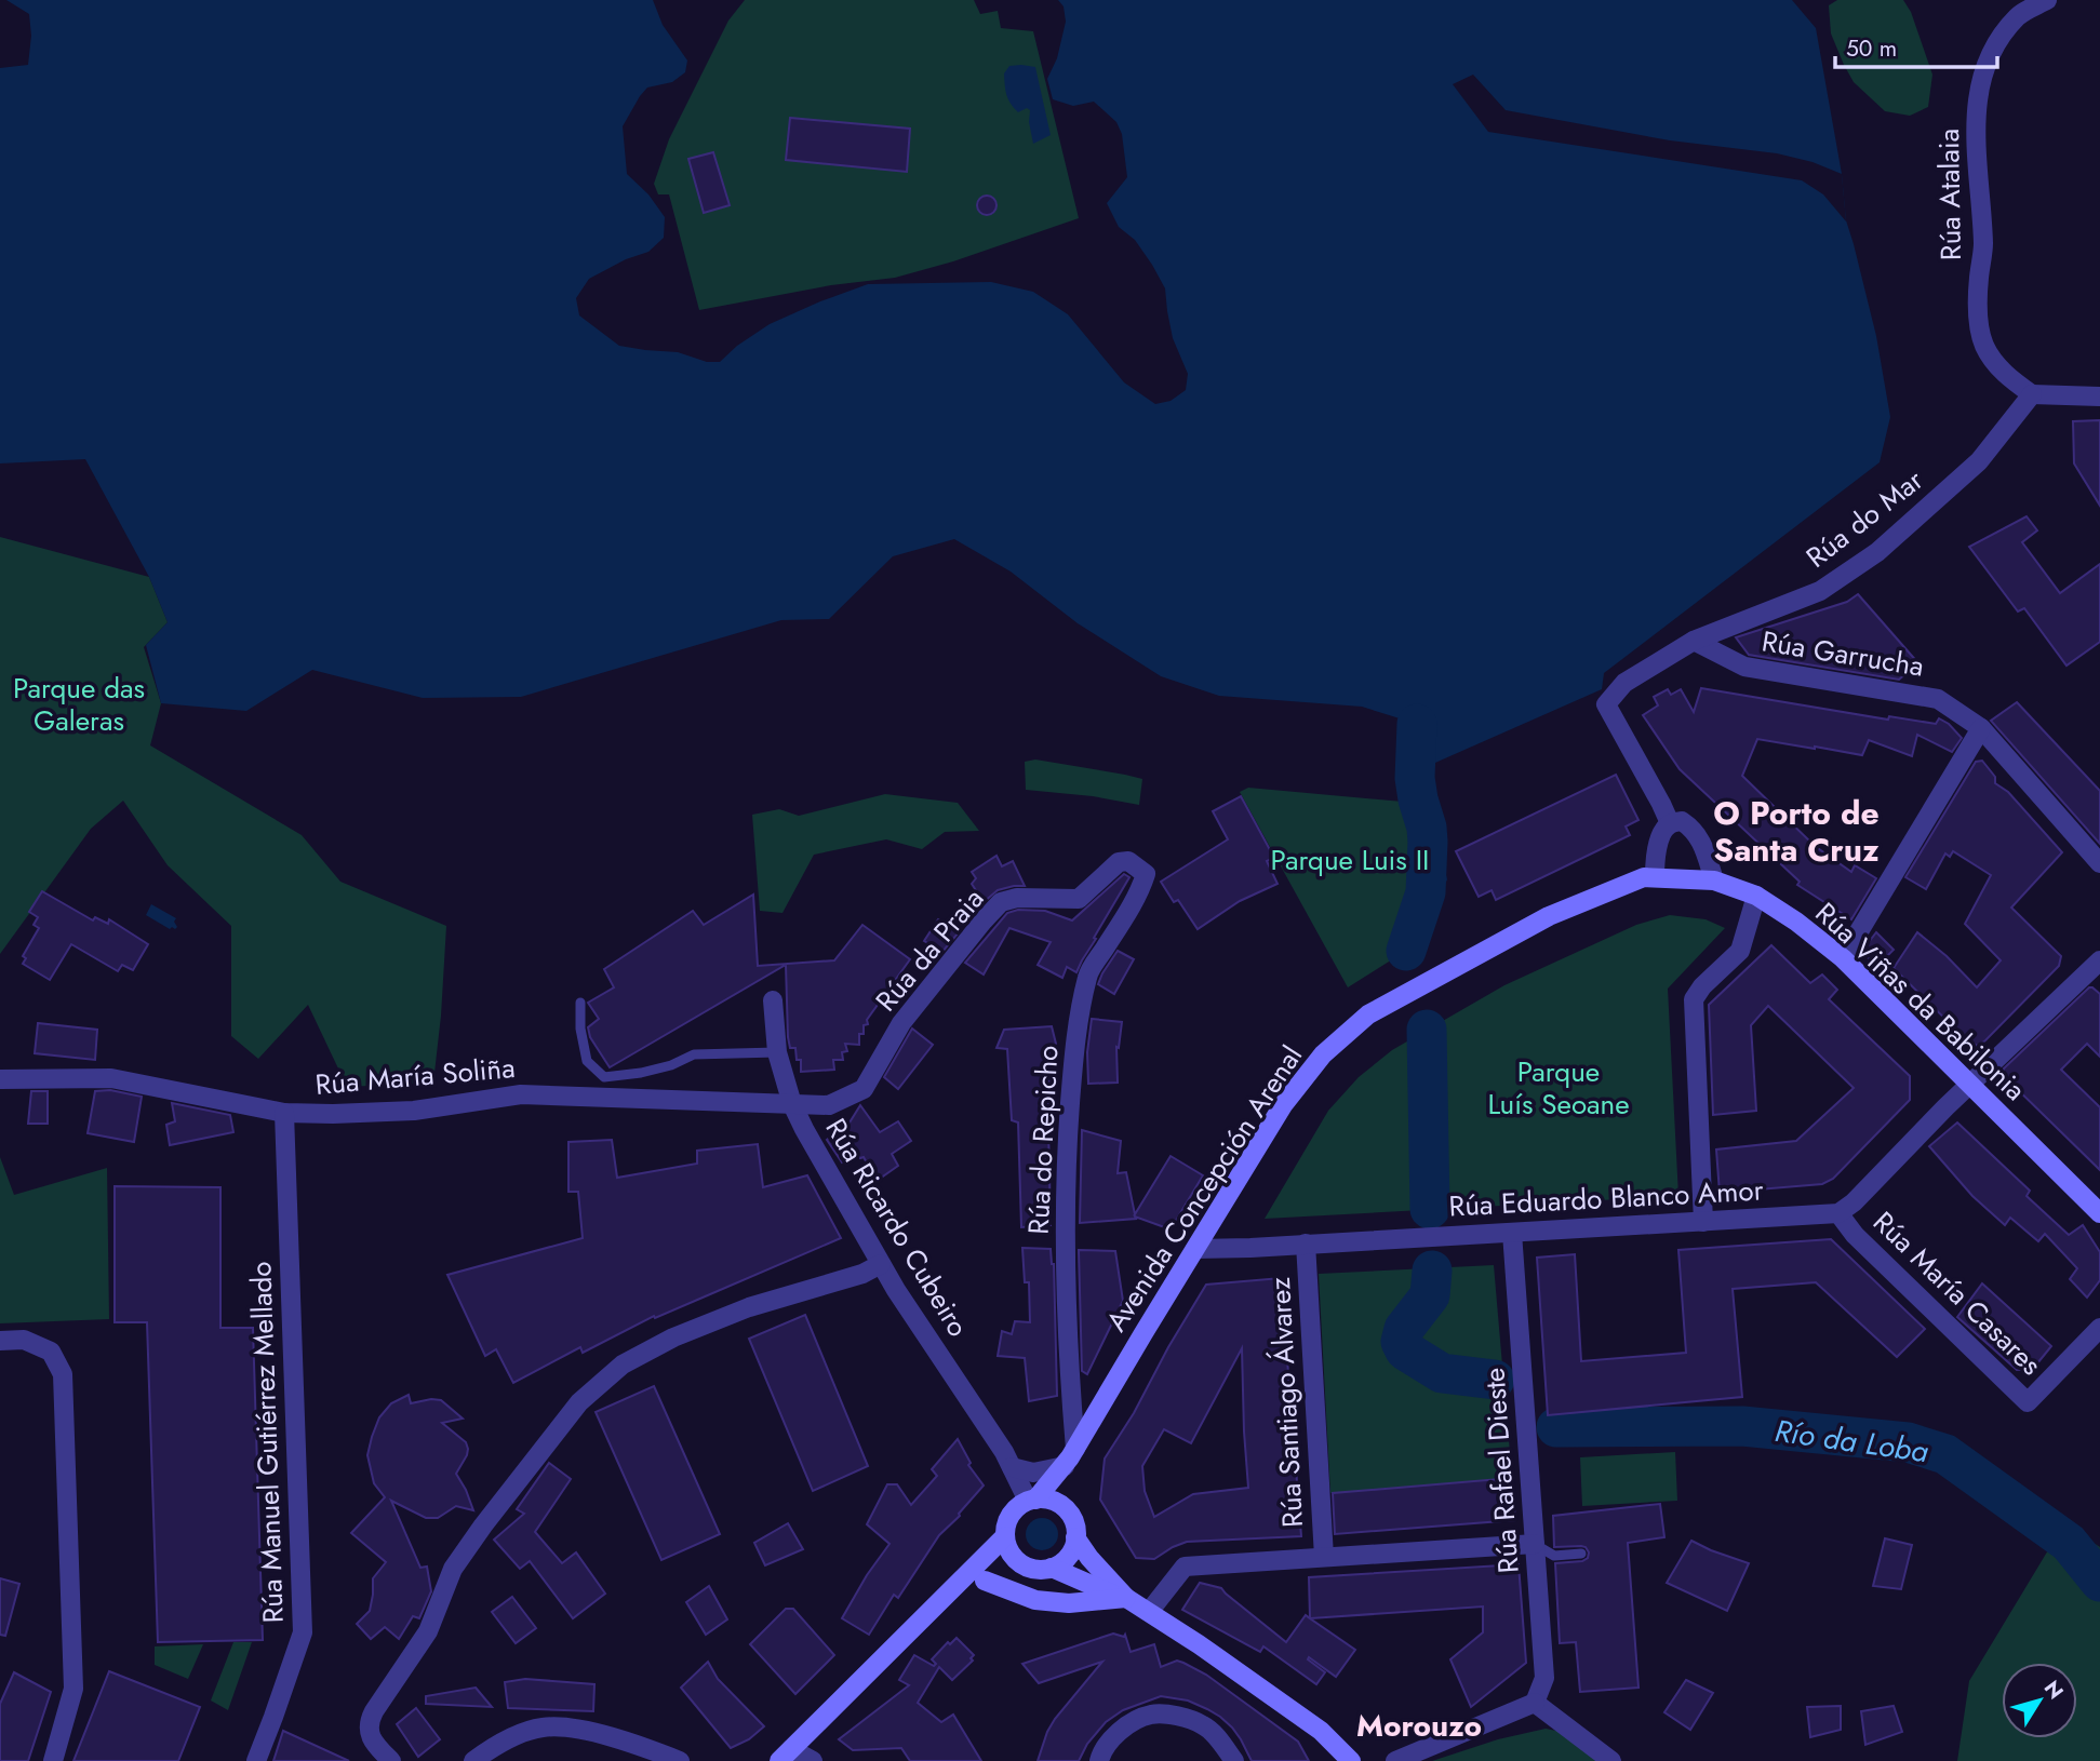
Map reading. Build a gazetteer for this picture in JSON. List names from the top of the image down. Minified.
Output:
{"streets":{"main road":["Rúa Viñas da Babilonia","Avenida Concepción Arenal"],"street":["Rúa Atalaia","Rúa do Mar","Rúa Garrucha","Rúa da Praia","Rúa María Soliña","Rúa do Repicho","Rúa Eduardo Blanco Amor","Rúa Ricardo Cubeiro","Rúa María Casares","Rúa Santiago Álvarez","Rúa Manuel Gutiérrez Mellado","Rúa Rafael Dieste"]},"crossings":[["Rúa Atalaia","Rúa do Mar"],["Rúa do Mar","Rúa Garrucha"],["Rúa da Praia","Rúa María Soliña"],["Rúa da Praia","Rúa do Repicho"],["Rúa da Praia","Rúa Ricardo Cubeiro"],["Rúa Viñas da Babilonia","Avenida Concepción Arenal"],["Rúa María Soliña","Rúa Ricardo Cubeiro"],["Rúa María Soliña","Rúa Manuel Gutiérrez Mellado"],["Rúa do Repicho","Avenida Concepción Arenal"],["Avenida Concepción Arenal","Rúa Eduardo Blanco Amor"],["Avenida Concepción Arenal","Rúa Ricardo Cubeiro"],["Rúa Eduardo Blanco Amor","Rúa María Casares"],["Rúa Eduardo Blanco Amor","Rúa Santiago Álvarez"],["Rúa Eduardo Blanco Amor","Rúa Rafael Dieste"]],"districts":["O Porto de Santa Cruz","Morouzo"],"water":["Río da Loba"],"parks":["Parque das Galeras","Parque Luis II","Parque Luís Seoane"],"scale_bar":"50 m","north":"top right"}
